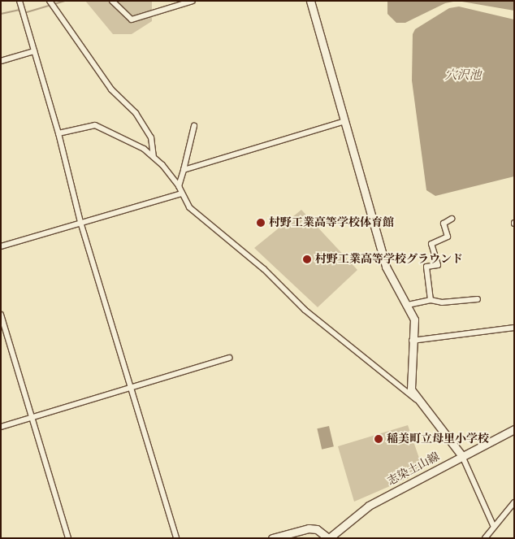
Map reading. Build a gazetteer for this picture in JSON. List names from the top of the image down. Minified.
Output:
{"streets":{"street":["志染土山線"]},"water":["穴沢池"],"places":["村野工業高等学校体育館","村野工業高等学校グラウンド","稲美町立母里小学校"]}
